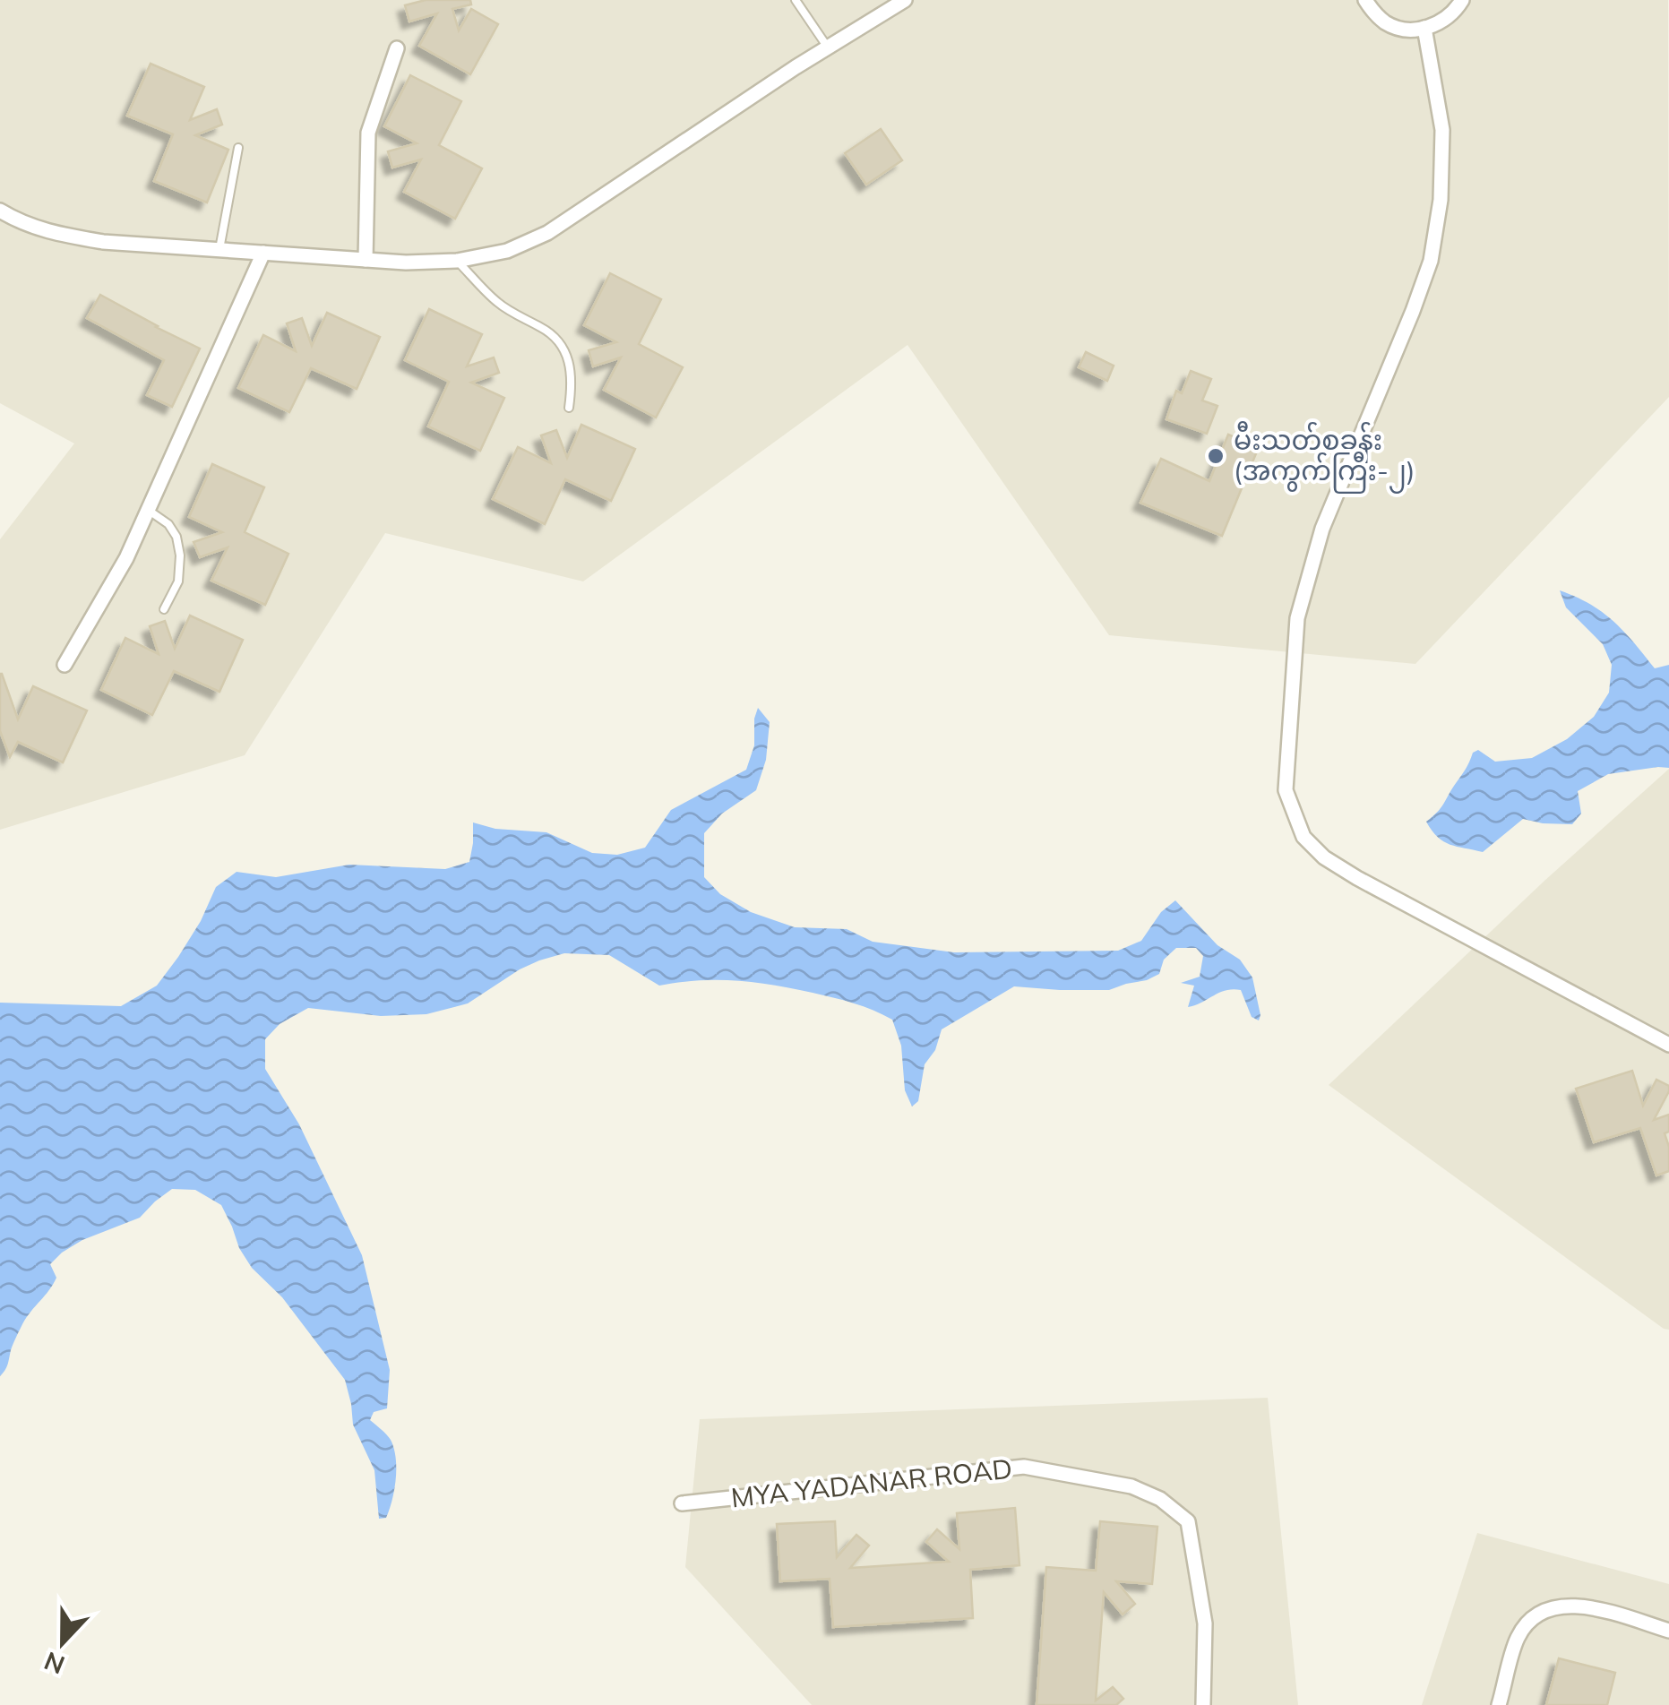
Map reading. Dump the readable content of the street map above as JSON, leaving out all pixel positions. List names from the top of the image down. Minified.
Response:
{"streets":{"street":["MYA YADANAR ROAD"]},"places":["မီးသတ်စခန်း (အကွက်ကြီး-၂)"],"north":"bottom"}
